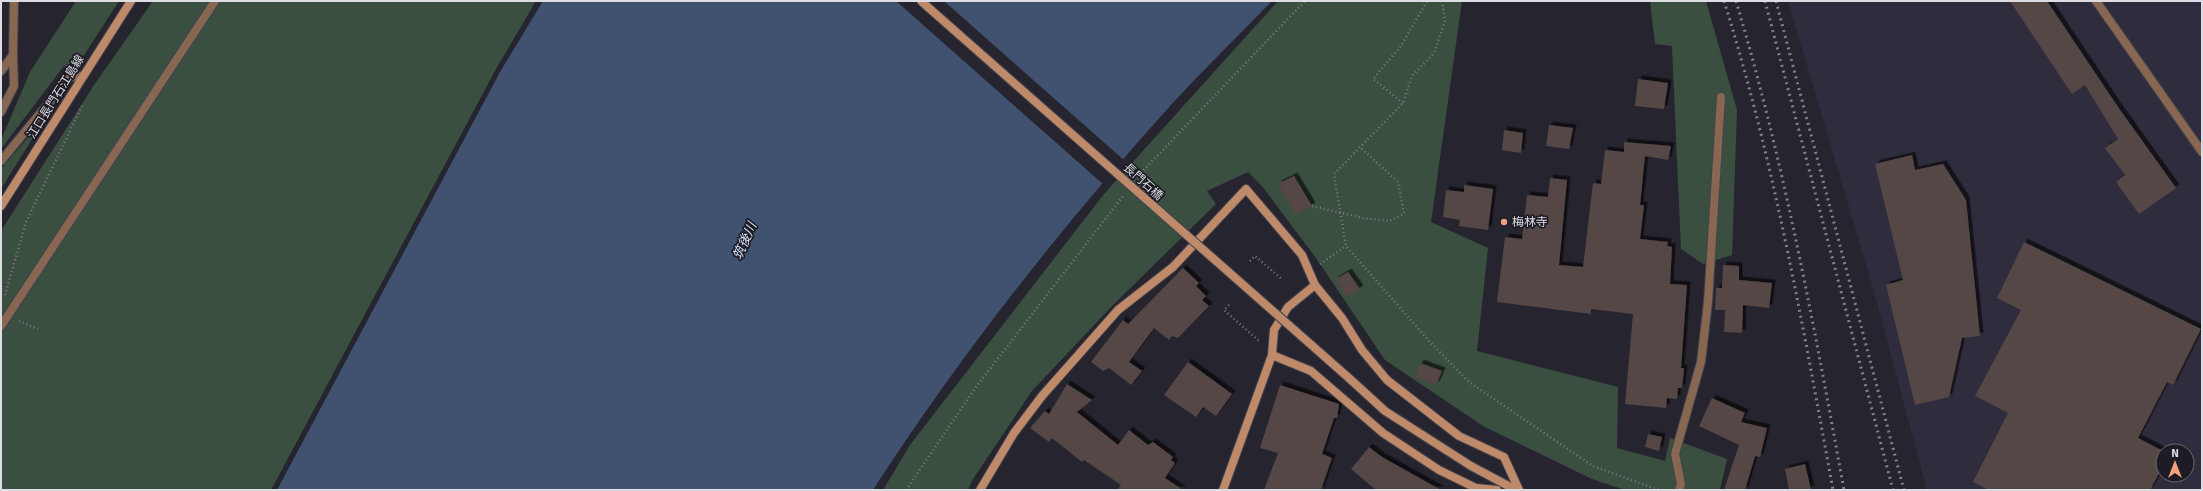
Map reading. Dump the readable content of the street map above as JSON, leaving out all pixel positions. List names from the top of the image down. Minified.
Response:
{"streets":{"street":["江口長門石江島線","長門石橋"]},"water":["筑後川"],"places":["梅林寺"],"north":"top"}
